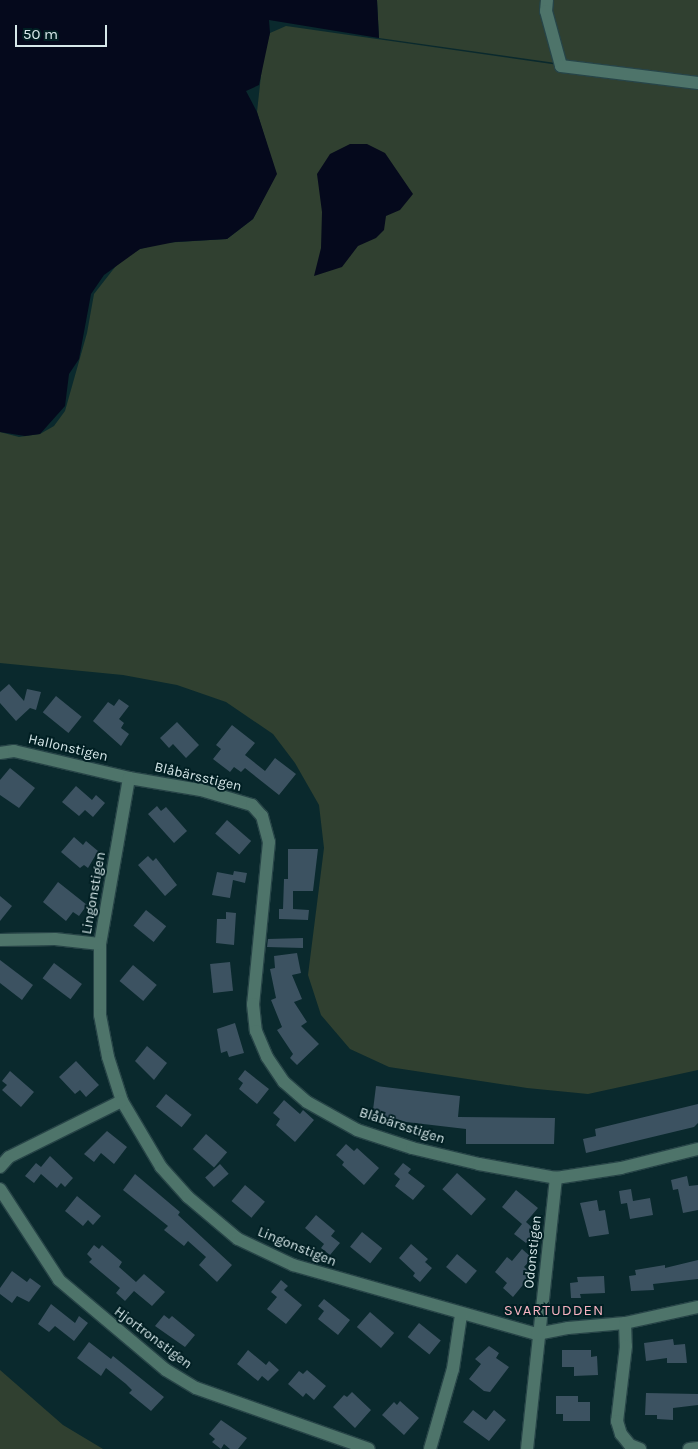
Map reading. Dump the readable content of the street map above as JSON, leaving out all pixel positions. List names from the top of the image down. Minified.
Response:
{"streets":{"street":["Hallonstigen","Blåbärsstigen","Lingonstigen","Odonstigen","Hjortronstigen"]},"crossings":[["Hallonstigen","Blåbärsstigen"],["Hallonstigen","Lingonstigen"],["Blåbärsstigen","Lingonstigen"],["Blåbärsstigen","Odonstigen"],["Lingonstigen","Odonstigen"]],"districts":["SVARTUDDEN"],"scale_bar":"50 m"}
